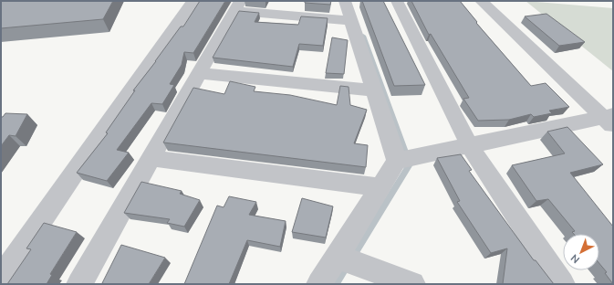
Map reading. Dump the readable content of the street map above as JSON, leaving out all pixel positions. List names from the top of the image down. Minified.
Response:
{"north":"bottom left"}
